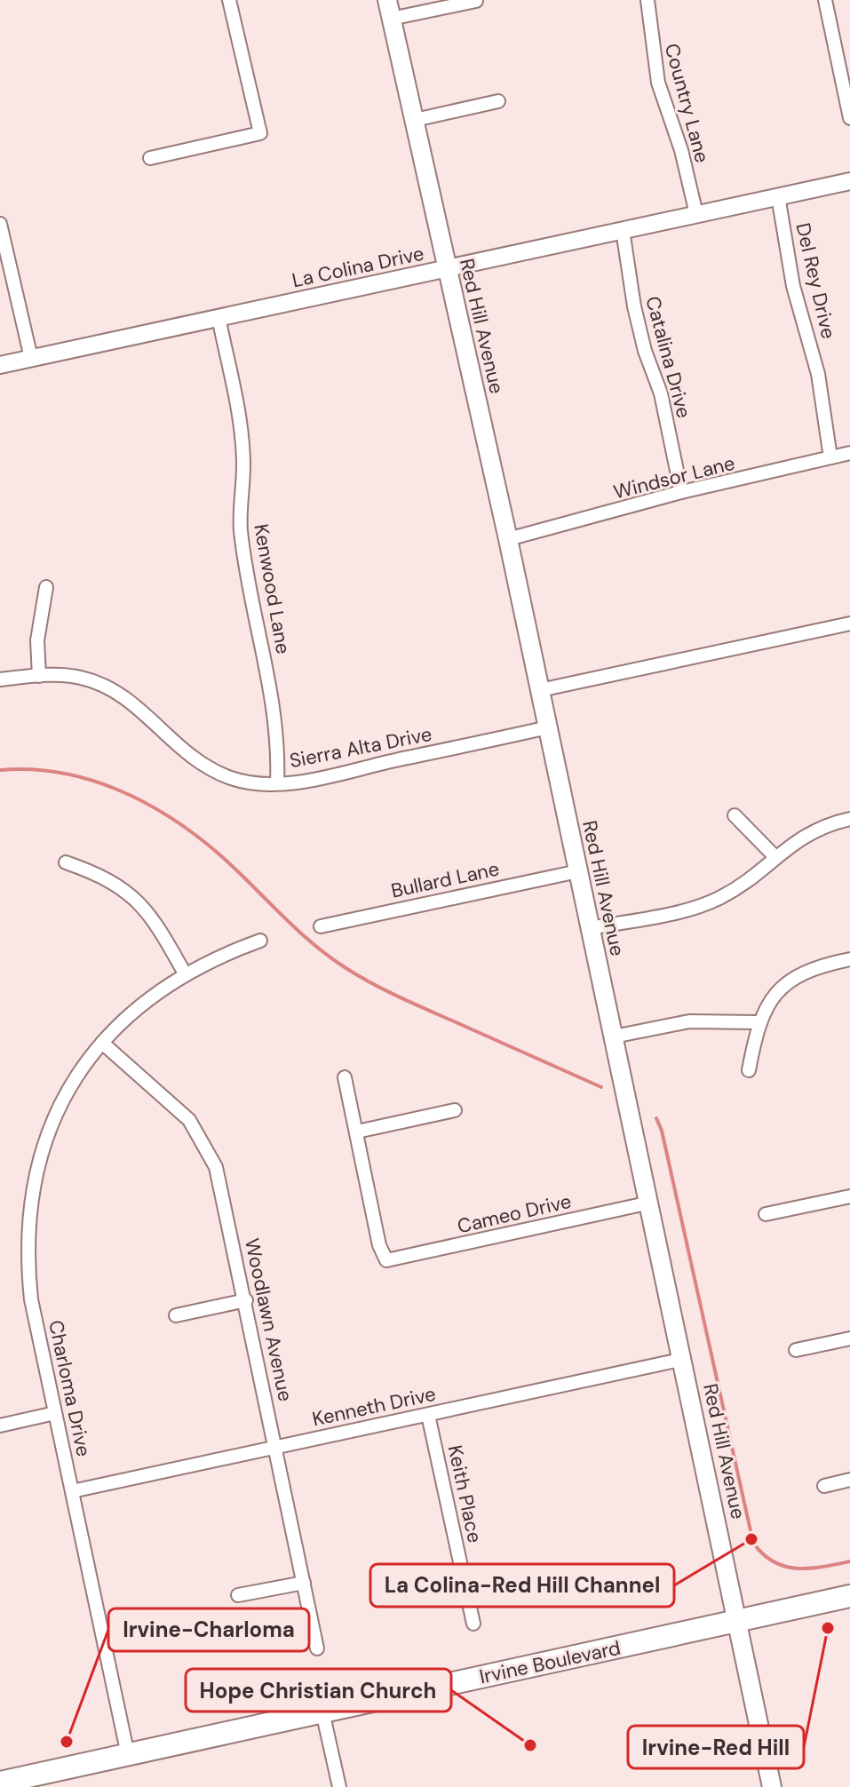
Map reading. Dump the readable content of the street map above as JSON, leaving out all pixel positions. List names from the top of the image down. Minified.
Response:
{"streets":{"main road":["Red Hill Avenue","Irvine Boulevard"],"street":["Country Lane","La Colina Drive","Del Rey Drive","Catalina Drive","Windsor Lane","Kenwood Lane","Sierra Alta Drive","Bullard Lane","Cameo Drive","Woodlawn Avenue","Charloma Drive","Kenneth Drive","Keith Place"]},"crossings":[["Country Lane","La Colina Drive"],["La Colina Drive","Del Rey Drive"],["La Colina Drive","Red Hill Avenue"],["La Colina Drive","Catalina Drive"],["La Colina Drive","Kenwood Lane"],["Del Rey Drive","Windsor Lane"],["Red Hill Avenue","Windsor Lane"],["Red Hill Avenue","Sierra Alta Drive"],["Red Hill Avenue","Bullard Lane"],["Red Hill Avenue","Cameo Drive"],["Red Hill Avenue","Kenneth Drive"],["Red Hill Avenue","Irvine Boulevard"],["Catalina Drive","Windsor Lane"],["Kenwood Lane","Sierra Alta Drive"],["Woodlawn Avenue","Charloma Drive"],["Woodlawn Avenue","Kenneth Drive"],["Charloma Drive","Kenneth Drive"],["Charloma Drive","Irvine Boulevard"],["Kenneth Drive","Keith Place"]],"places":["La Colina-Red Hill Channel","Irvine-Red Hill","Irvine-Charloma","Hope Christian Church"]}
